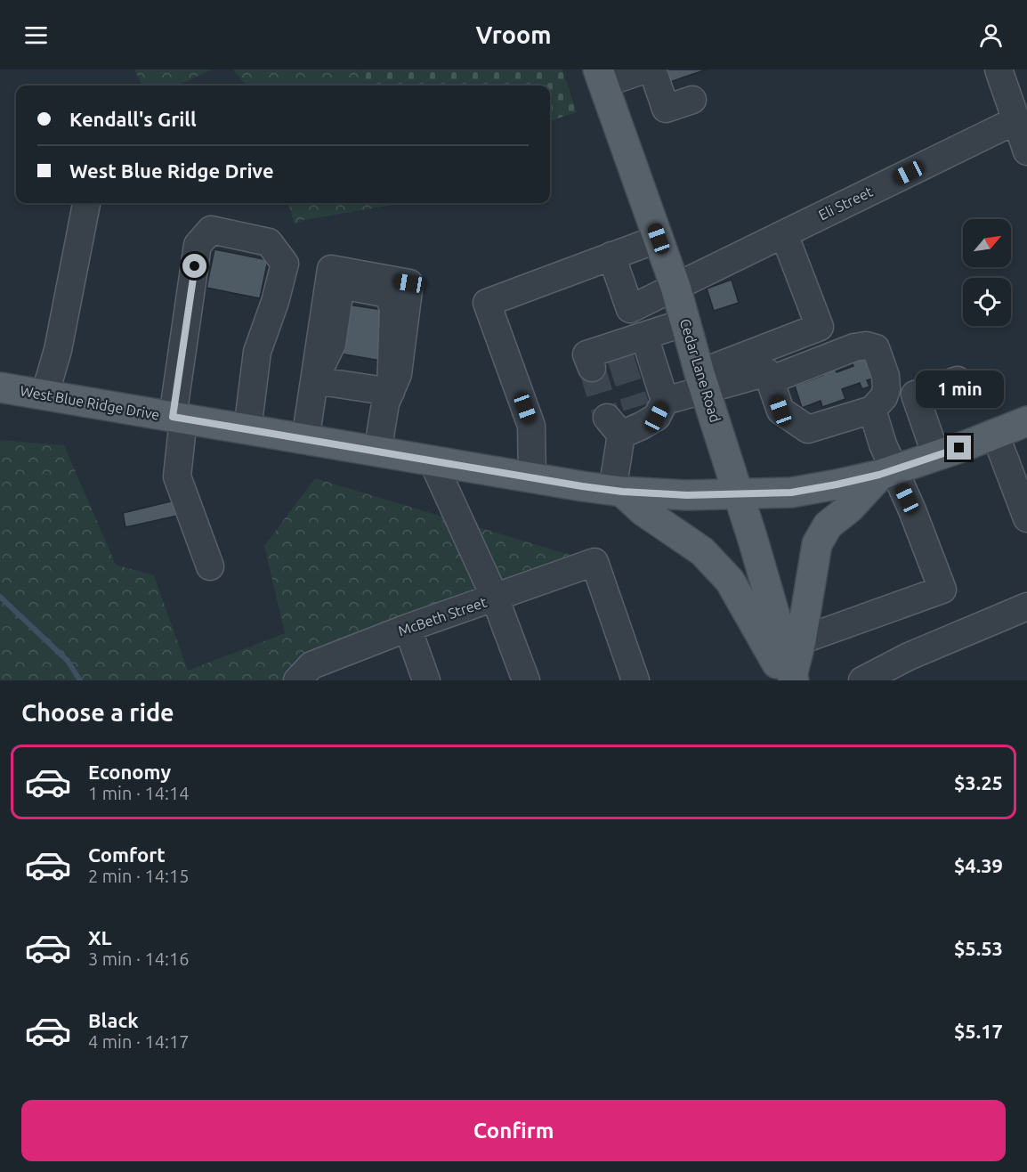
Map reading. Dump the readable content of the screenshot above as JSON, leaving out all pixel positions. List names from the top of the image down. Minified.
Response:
{"streets":{"main road":["Cedar Lane Road","West Blue Ridge Drive"],"street":["Eli Street","McBeth Street"]},"crossings":[["Eli Street","Cedar Lane Road"],["Cedar Lane Road","West Blue Ridge Drive"]],"north":"top right","page":{"header":"Vroom","banner":["Kendall's Grill","West Blue Ridge Drive"],"bubble":"1 min","heading":"Choose a ride","list":[{"name":"Economy","note":"1 min · 14:14","value":"$3.25"},{"name":"Comfort","note":"2 min · 14:15","value":"$4.39"},{"name":"XL","note":"3 min · 14:16","value":"$5.53"},{"name":"Black","note":"4 min · 14:17","value":"$5.17"}],"buttons":"Confirm"}}
